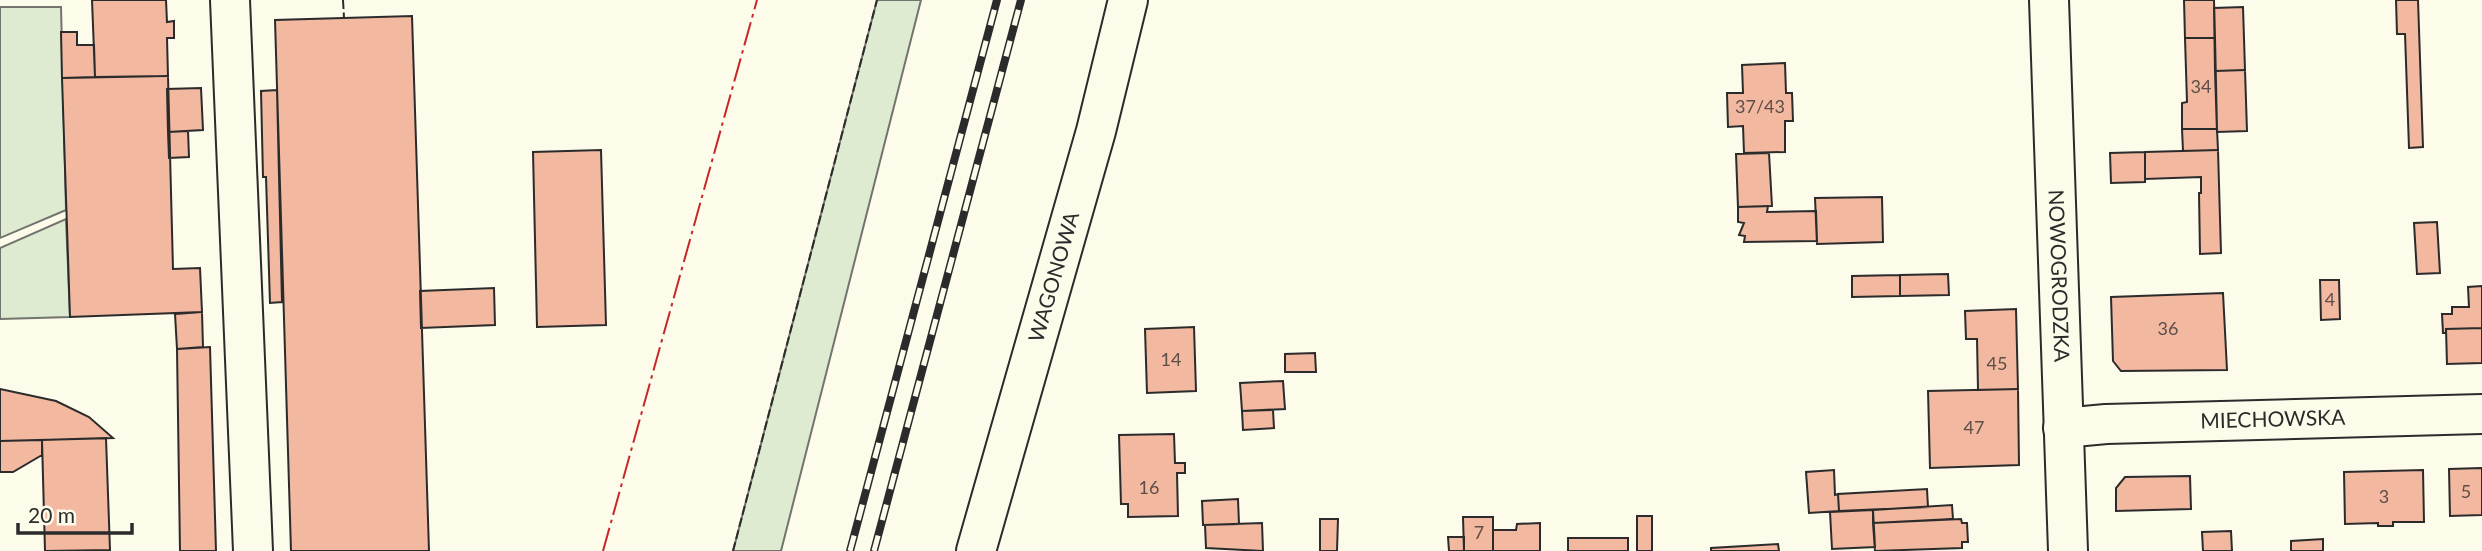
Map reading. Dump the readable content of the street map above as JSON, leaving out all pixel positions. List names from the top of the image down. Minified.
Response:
{"streets":{"street":["WAGONOWA","NOWOGRODZKA","MIECHOWSKA"]},"crossings":[["NOWOGRODZKA","MIECHOWSKA"]],"house_numbers":["34","37/43","4","36","14","45","47","16","5","3","7"],"scale_bar":"20 m"}
